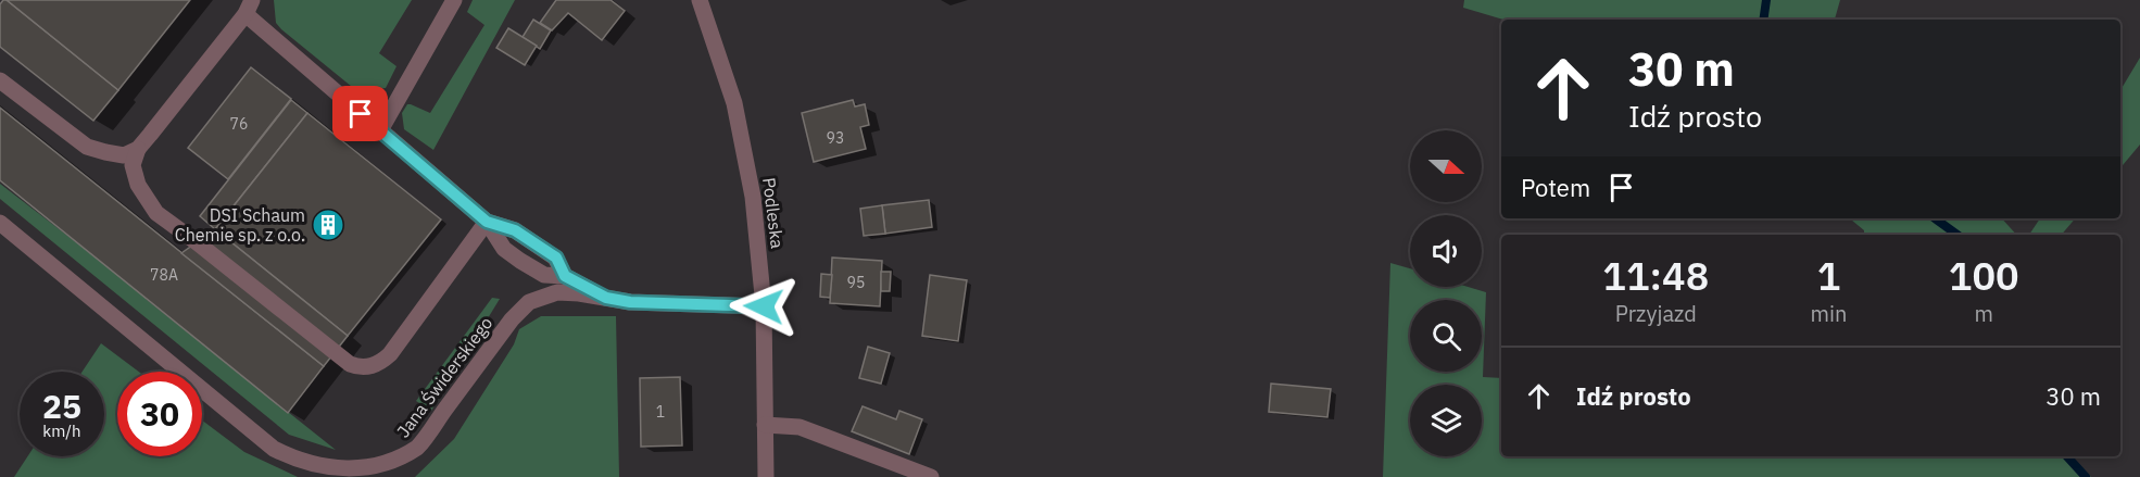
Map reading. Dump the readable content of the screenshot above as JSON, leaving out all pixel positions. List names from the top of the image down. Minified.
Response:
{"streets":{"street":["Podleska","Jana Świderskiego"]},"crossings":[["Podleska","Jana Świderskiego"]],"places":{"building":["DSI Schaum Chemie sp. z o.o."]},"house_numbers":["76","93","78A","95","1"],"north":"right","page":{"turn":["30 m","Idź prosto"],"then":"Potem","eta":["11:48","Przyjazd","1","min","100","m"],"list":[{"name":"Idź prosto","value":"30 m"}],"speed":"25 km/h","limit":"30"}}
